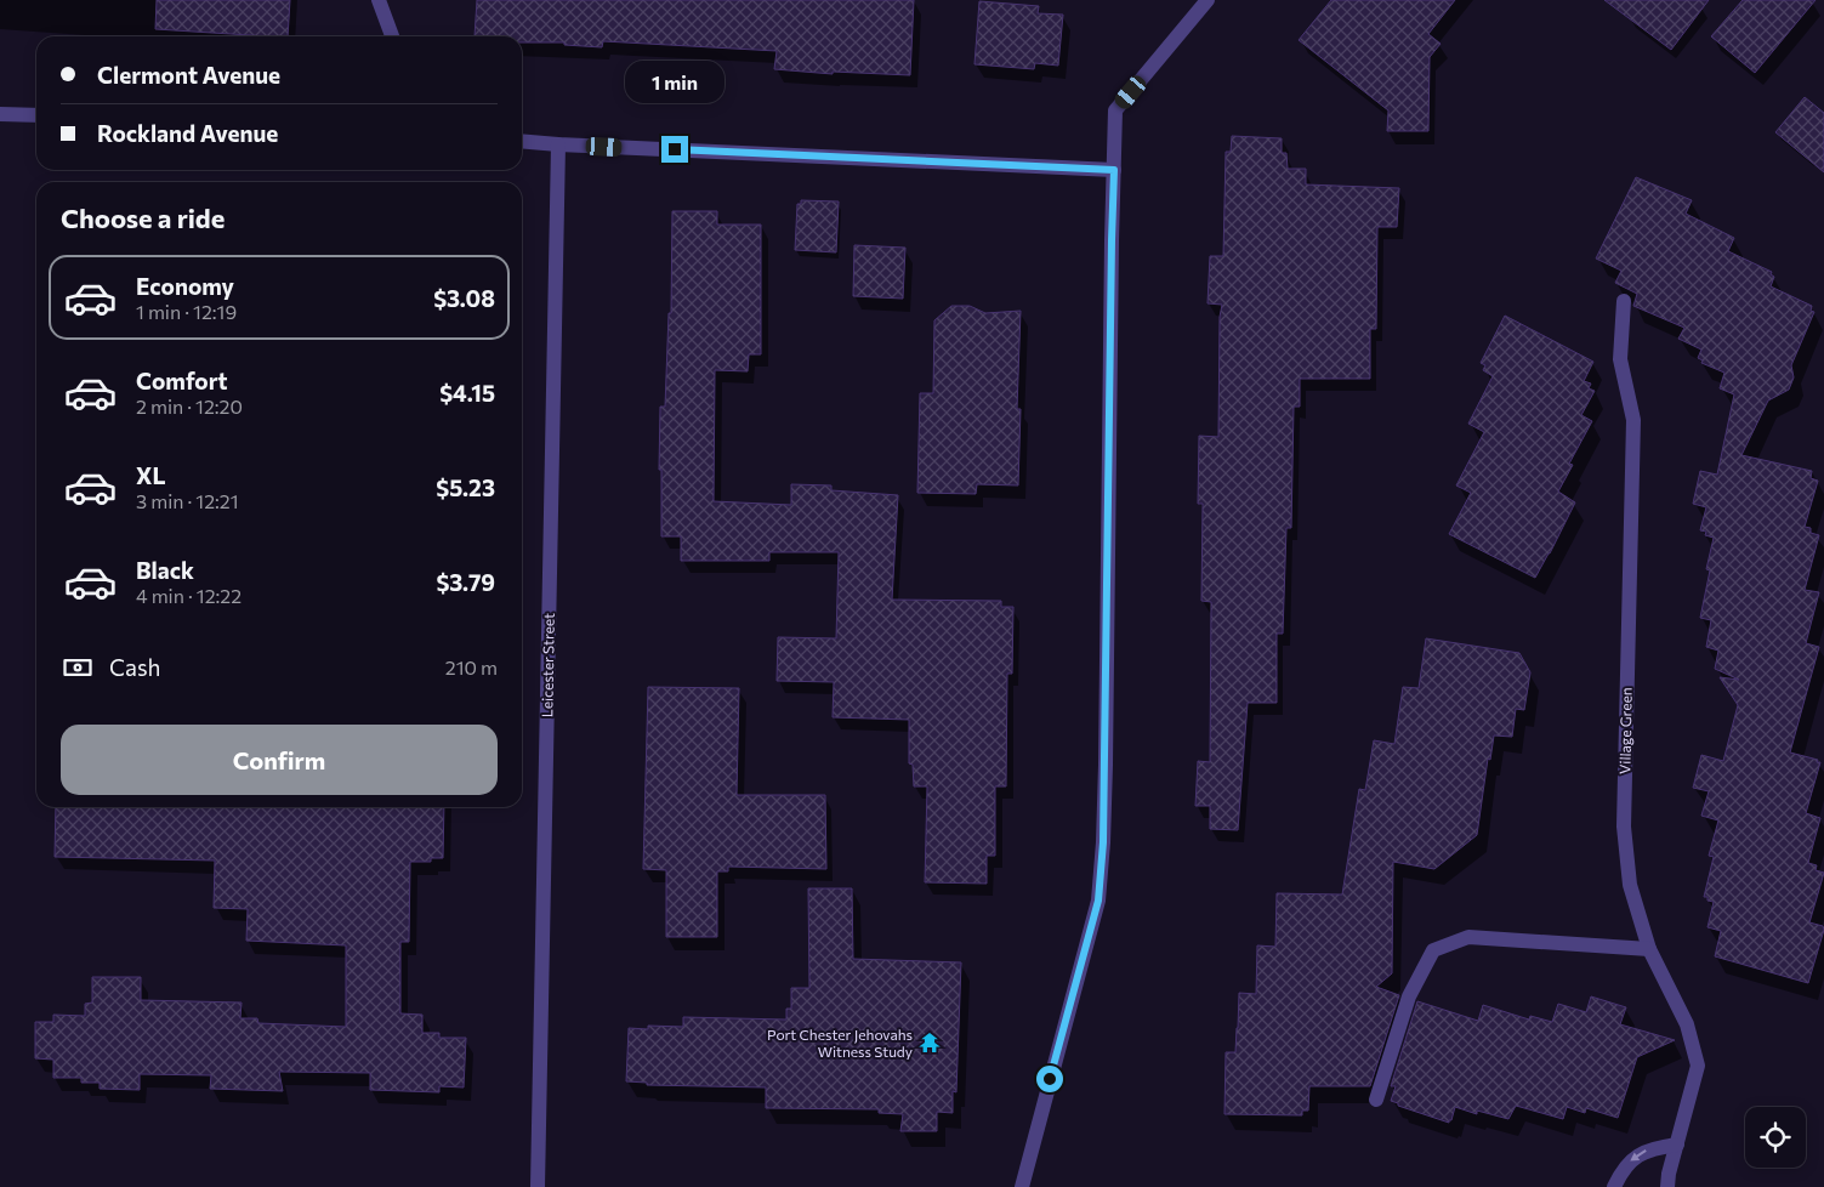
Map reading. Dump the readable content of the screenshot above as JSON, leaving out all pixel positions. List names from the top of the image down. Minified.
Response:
{"streets":{"street":["Leicester Street","Village Green"]},"places":{"temple":["Port Chester Jehovahs Witness Study"]},"page":{"banner":["Clermont Avenue","Rockland Avenue"],"bubble":"1 min","heading":"Choose a ride","list":[{"name":"Economy","note":"1 min · 12:19","value":"$3.08"},{"name":"Comfort","note":"2 min · 12:20","value":"$4.15"},{"name":"XL","note":"3 min · 12:21","value":"$5.23"},{"name":"Black","note":"4 min · 12:22","value":"$3.79"}],"pay":["Cash","210 m"],"buttons":"Confirm"}}
